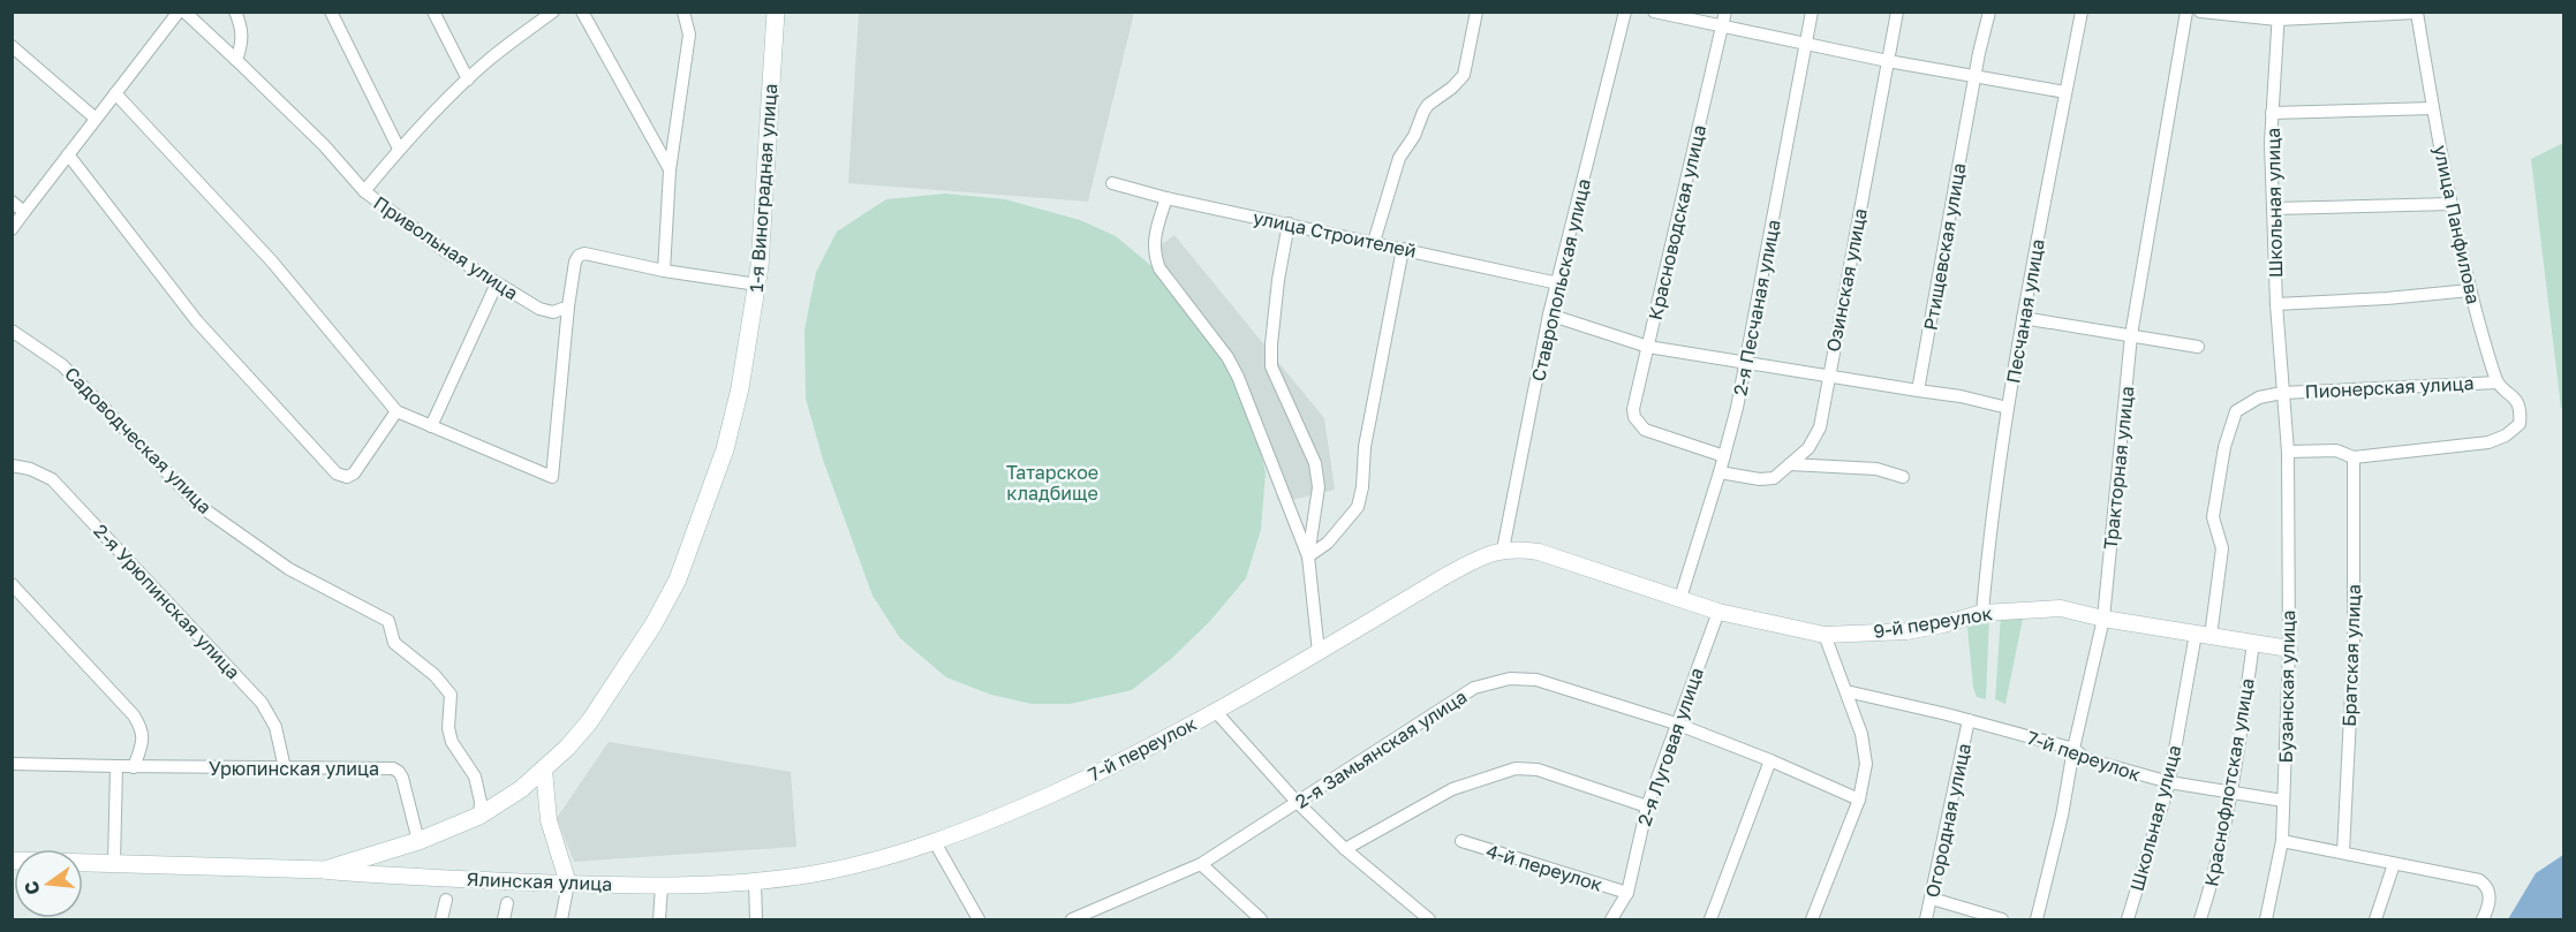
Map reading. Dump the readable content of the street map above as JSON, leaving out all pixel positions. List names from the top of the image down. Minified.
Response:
{"streets":{"main road":["1-я Виноградная улица"],"street":["Школьная улица","Красноводская улица","улица Панфилова","улица Строителей","Ртищевская улица","Привольная улица","Ставропольская улица","Озинская улица","2-я Песчаная улица","Песчаная улица","Пионерская улица","Садоводческая улица","Тракторная улица","2-я Урюпинская улица","9-й переулок","Братская улица","Бузанская улица","2-я Луговая улица","7-й переулок","2-я Замьянская улица","Урюпинская улица","Краснофлотская улица","Огородная улица","4-й переулок","Ялинская улица"]},"crossings":[["1-я Виноградная улица","Садоводческая улица"],["1-я Виноградная улица","Урюпинская улица"],["1-я Виноградная улица","Ялинская улица"],["Школьная улица","Пионерская улица"],["Школьная улица","9-й переулок"],["Школьная улица","Бузанская улица"],["Школьная улица","7-й переулок"],["Красноводская улица","2-я Песчаная улица"],["улица Панфилова","Пионерская улица"],["улица Панфилова","Братская улица"],["улица Строителей","Ставропольская улица"],["Ставропольская улица","9-й переулок"],["Ставропольская улица","7-й переулок"],["Озинская улица","2-я Песчаная улица"],["2-я Песчаная улица","9-й переулок"],["Песчаная улица","9-й переулок"],["Тракторная улица","9-й переулок"],["Тракторная улица","7-й переулок"],["2-я Урюпинская улица","Урюпинская улица"],["9-й переулок","Бузанская улица"],["9-й переулок","2-я Луговая улица"],["9-й переулок","7-й переулок"],["9-й переулок","Краснофлотская улица"],["Бузанская улица","7-й переулок"],["2-я Луговая улица","2-я Замьянская улица"],["2-я Луговая улица","4-й переулок"],["7-й переулок","Краснофлотская улица"],["7-й переулок","Огородная улица"],["7-й переулок","Ялинская улица"]],"parks":["Татарское кладбище"],"north":"left"}
